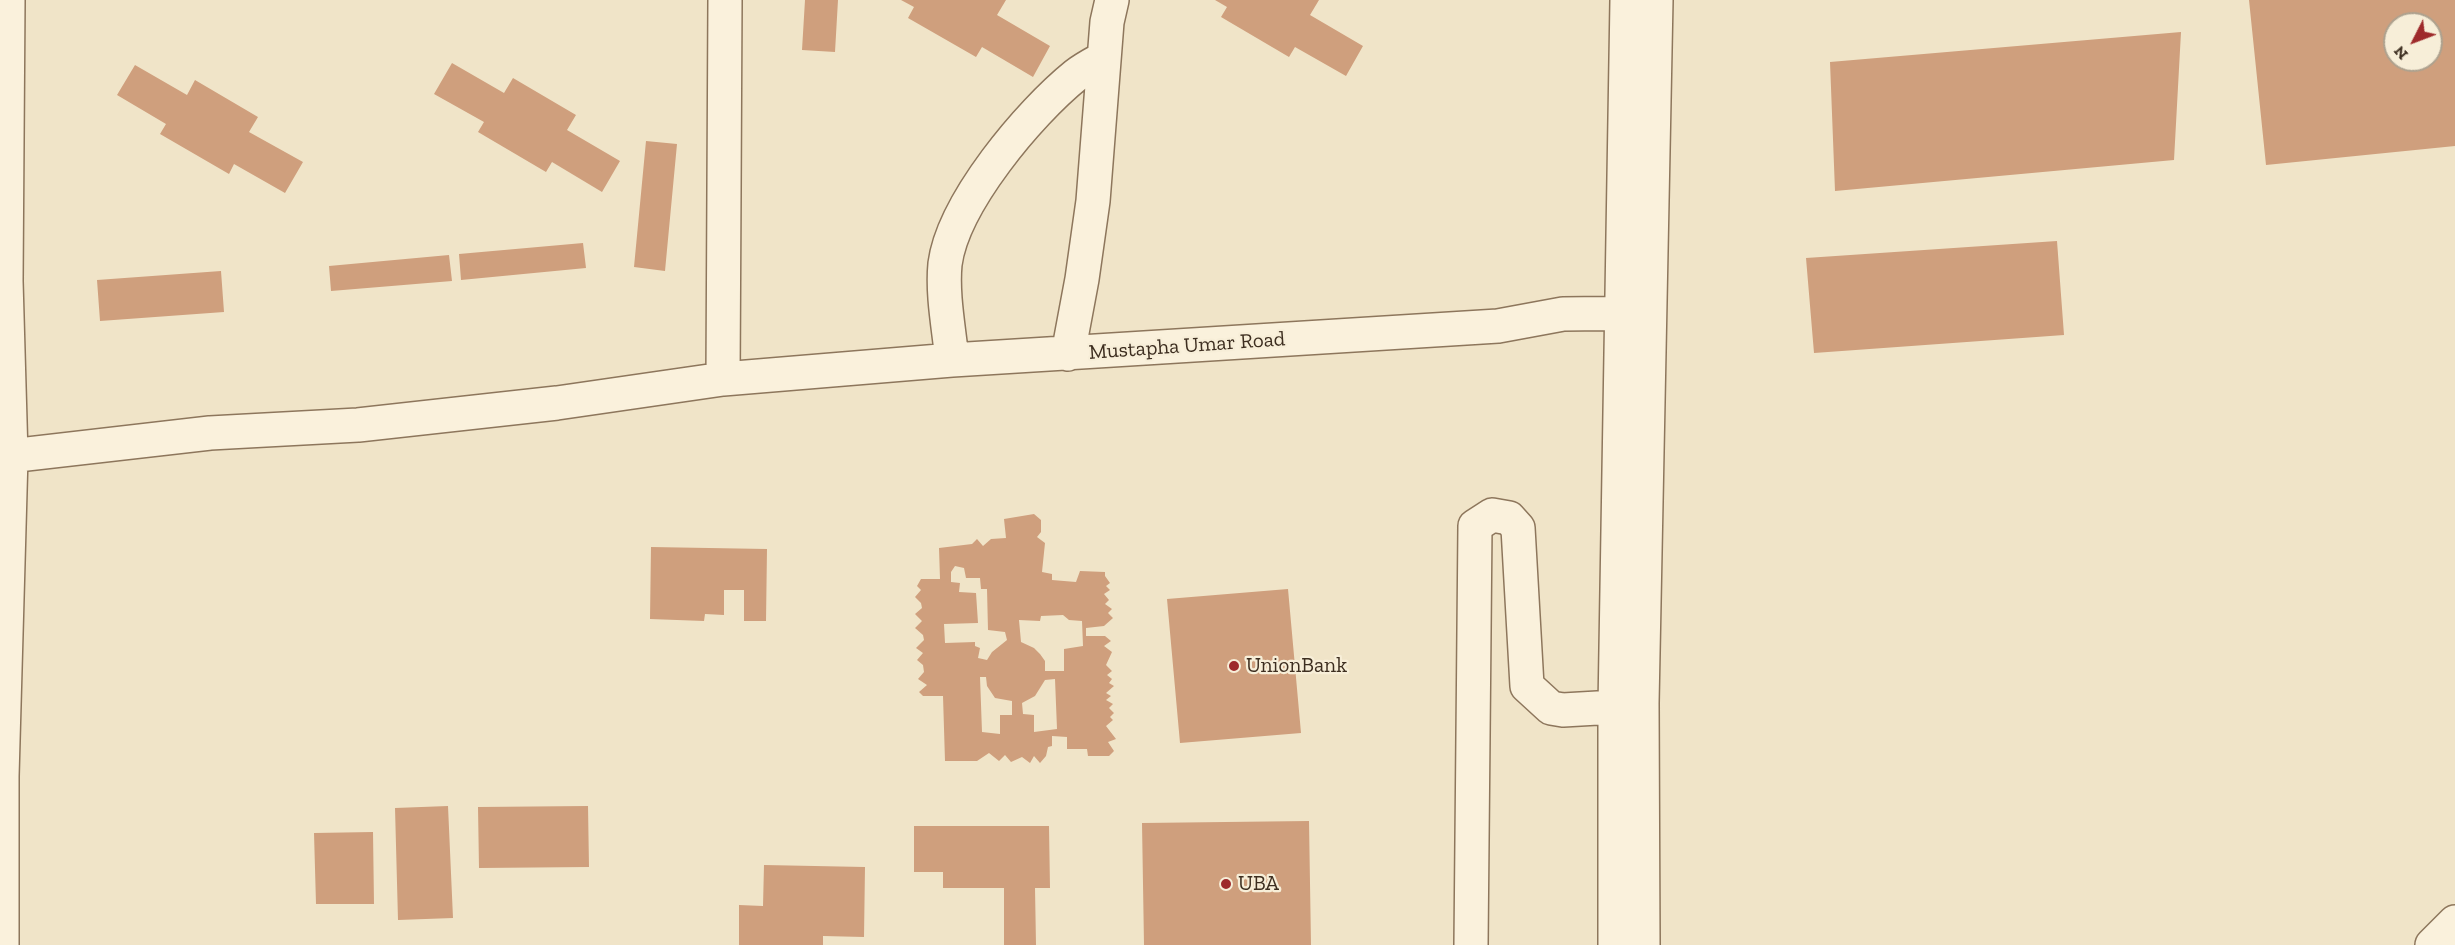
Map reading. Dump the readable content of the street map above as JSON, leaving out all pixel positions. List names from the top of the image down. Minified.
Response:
{"streets":{"street":["Mustapha Umar Road"]},"places":["UnionBank","UBA"],"north":"bottom left"}
